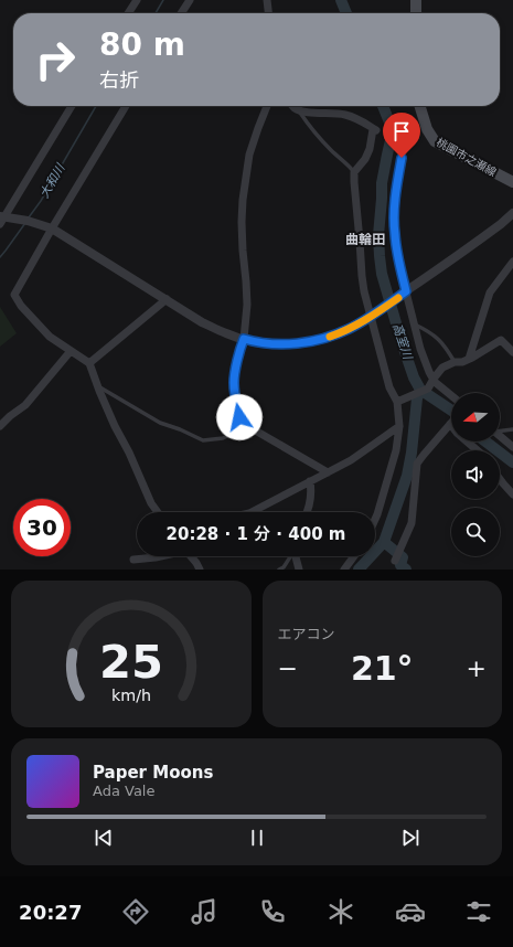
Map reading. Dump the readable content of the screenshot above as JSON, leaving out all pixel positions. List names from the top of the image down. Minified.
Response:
{"streets":{"main road":["桃園市之瀬線"]},"districts":["曲輪田"],"water":["大和川","高室川"],"north":"left","page":{"turn":["80 m","右折"],"limit":"30","trip":"20:28 · 1 分 · 400 m","tile":"エアコン","heat":["−","21°","+"],"song":["Paper Moons","Ada Vale"],"tabs":"20:27","gauge":["25","km/h"]}}
